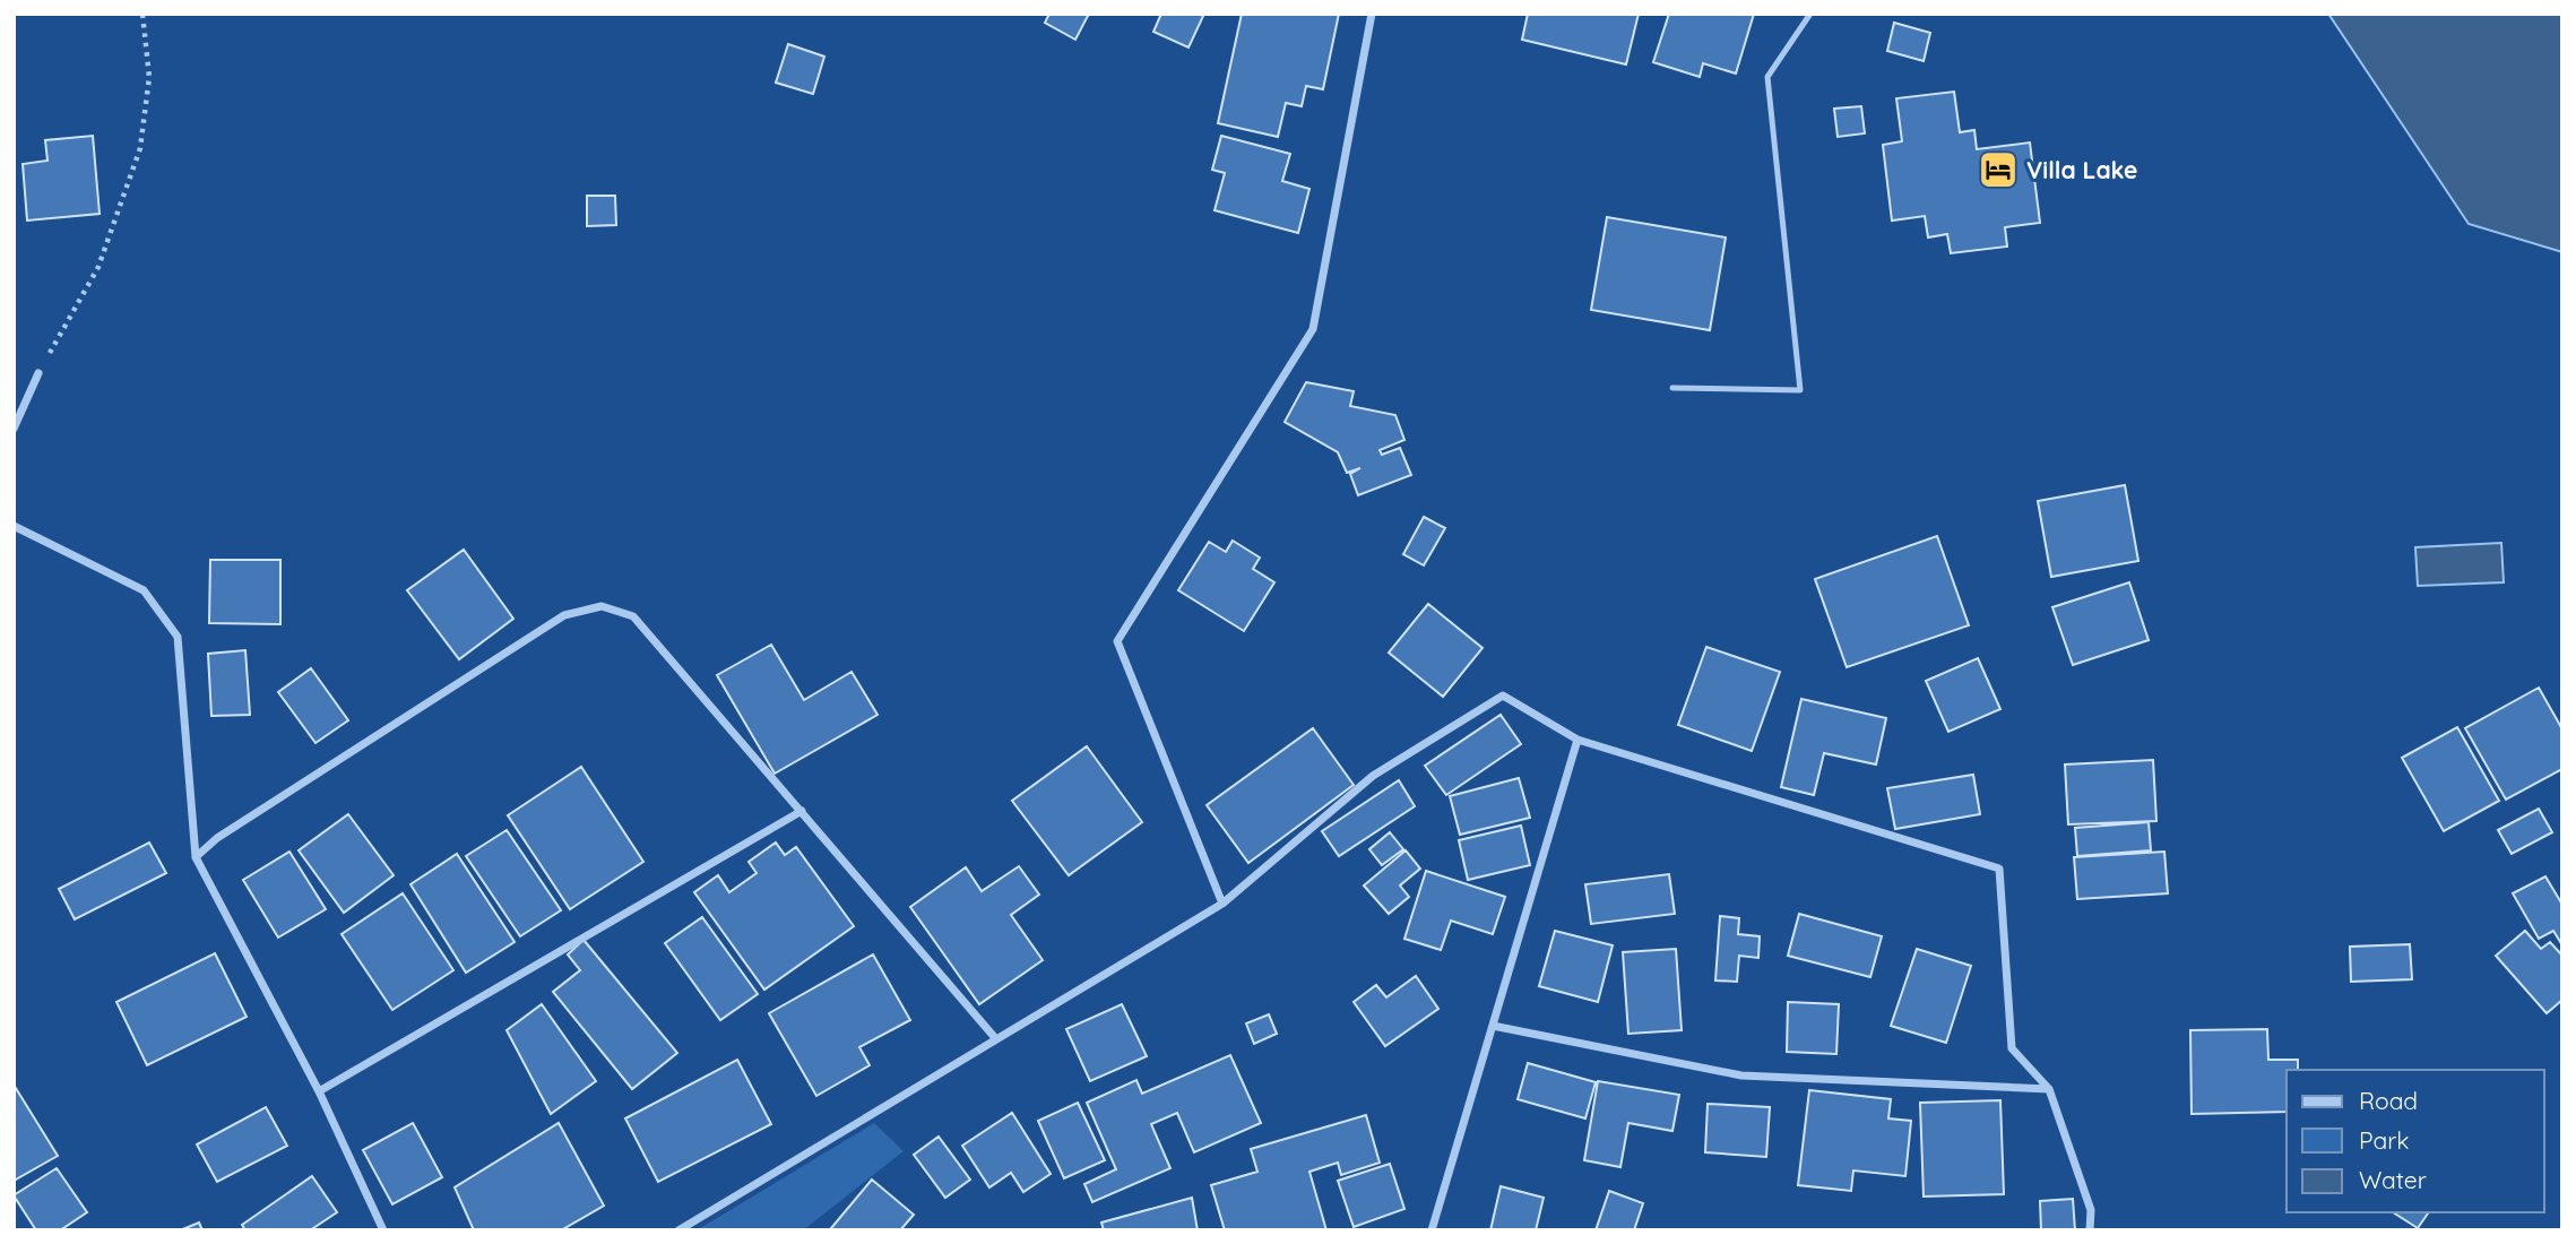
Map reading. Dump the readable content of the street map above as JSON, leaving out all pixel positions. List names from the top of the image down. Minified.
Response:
{"places":{"hotel":["Villa Lake"]},"legend":["Road","Park","Water"]}
